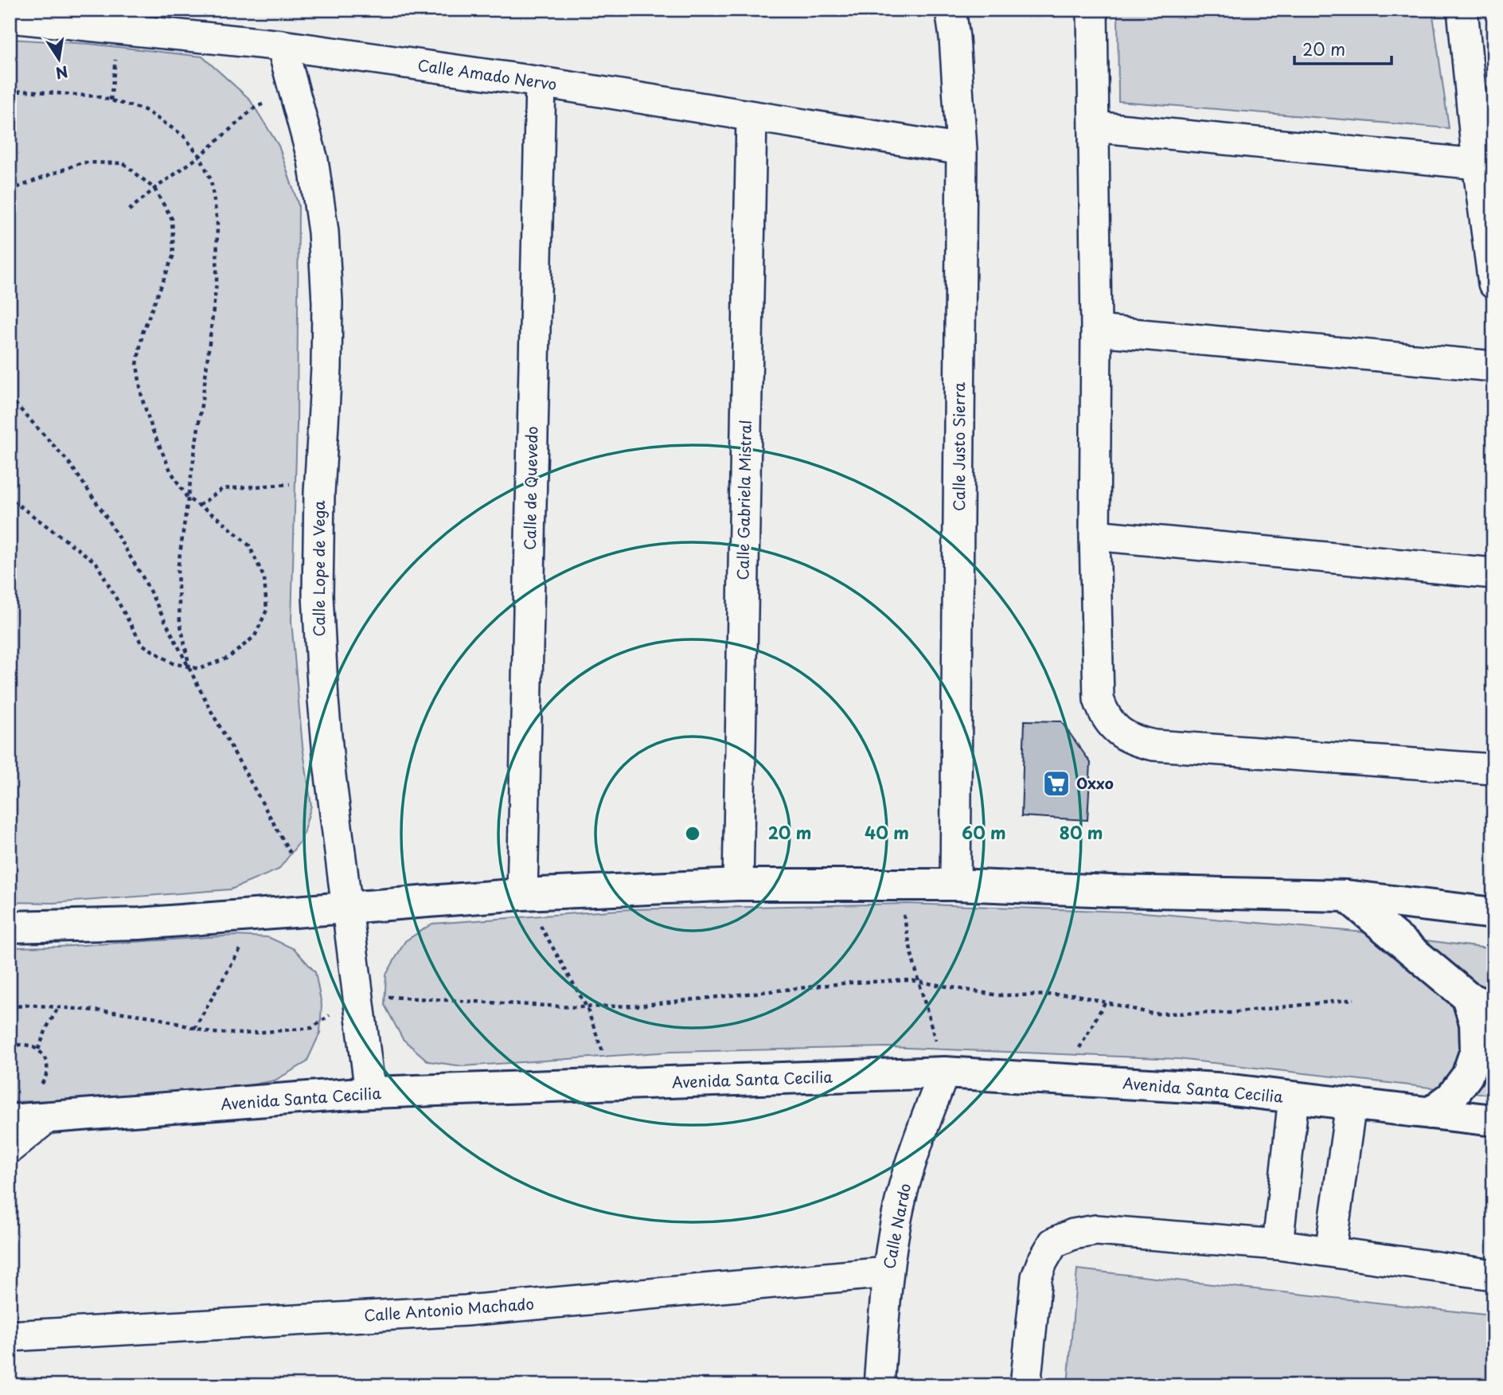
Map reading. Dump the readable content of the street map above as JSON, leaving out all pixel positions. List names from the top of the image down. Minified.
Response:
{"streets":{"street":["Calle Amado Nervo","Calle Justo Sierra","Calle de Quevedo","Calle Gabriela Mistral","Calle Lope de Vega","Avenida Santa Cecilia","Calle Nardo","Calle Antonio Machado"]},"crossings":[["Calle Amado Nervo","Calle Justo Sierra"],["Calle Amado Nervo","Calle de Quevedo"],["Calle Amado Nervo","Calle Gabriela Mistral"],["Calle Amado Nervo","Calle Lope de Vega"],["Calle Lope de Vega","Avenida Santa Cecilia"],["Avenida Santa Cecilia","Calle Nardo"],["Calle Nardo","Calle Antonio Machado"]],"places":{"supermarket":["Oxxo"]},"scale_bar":"20 m","north":"bottom","rings":["20 m","40 m","60 m","80 m"]}
